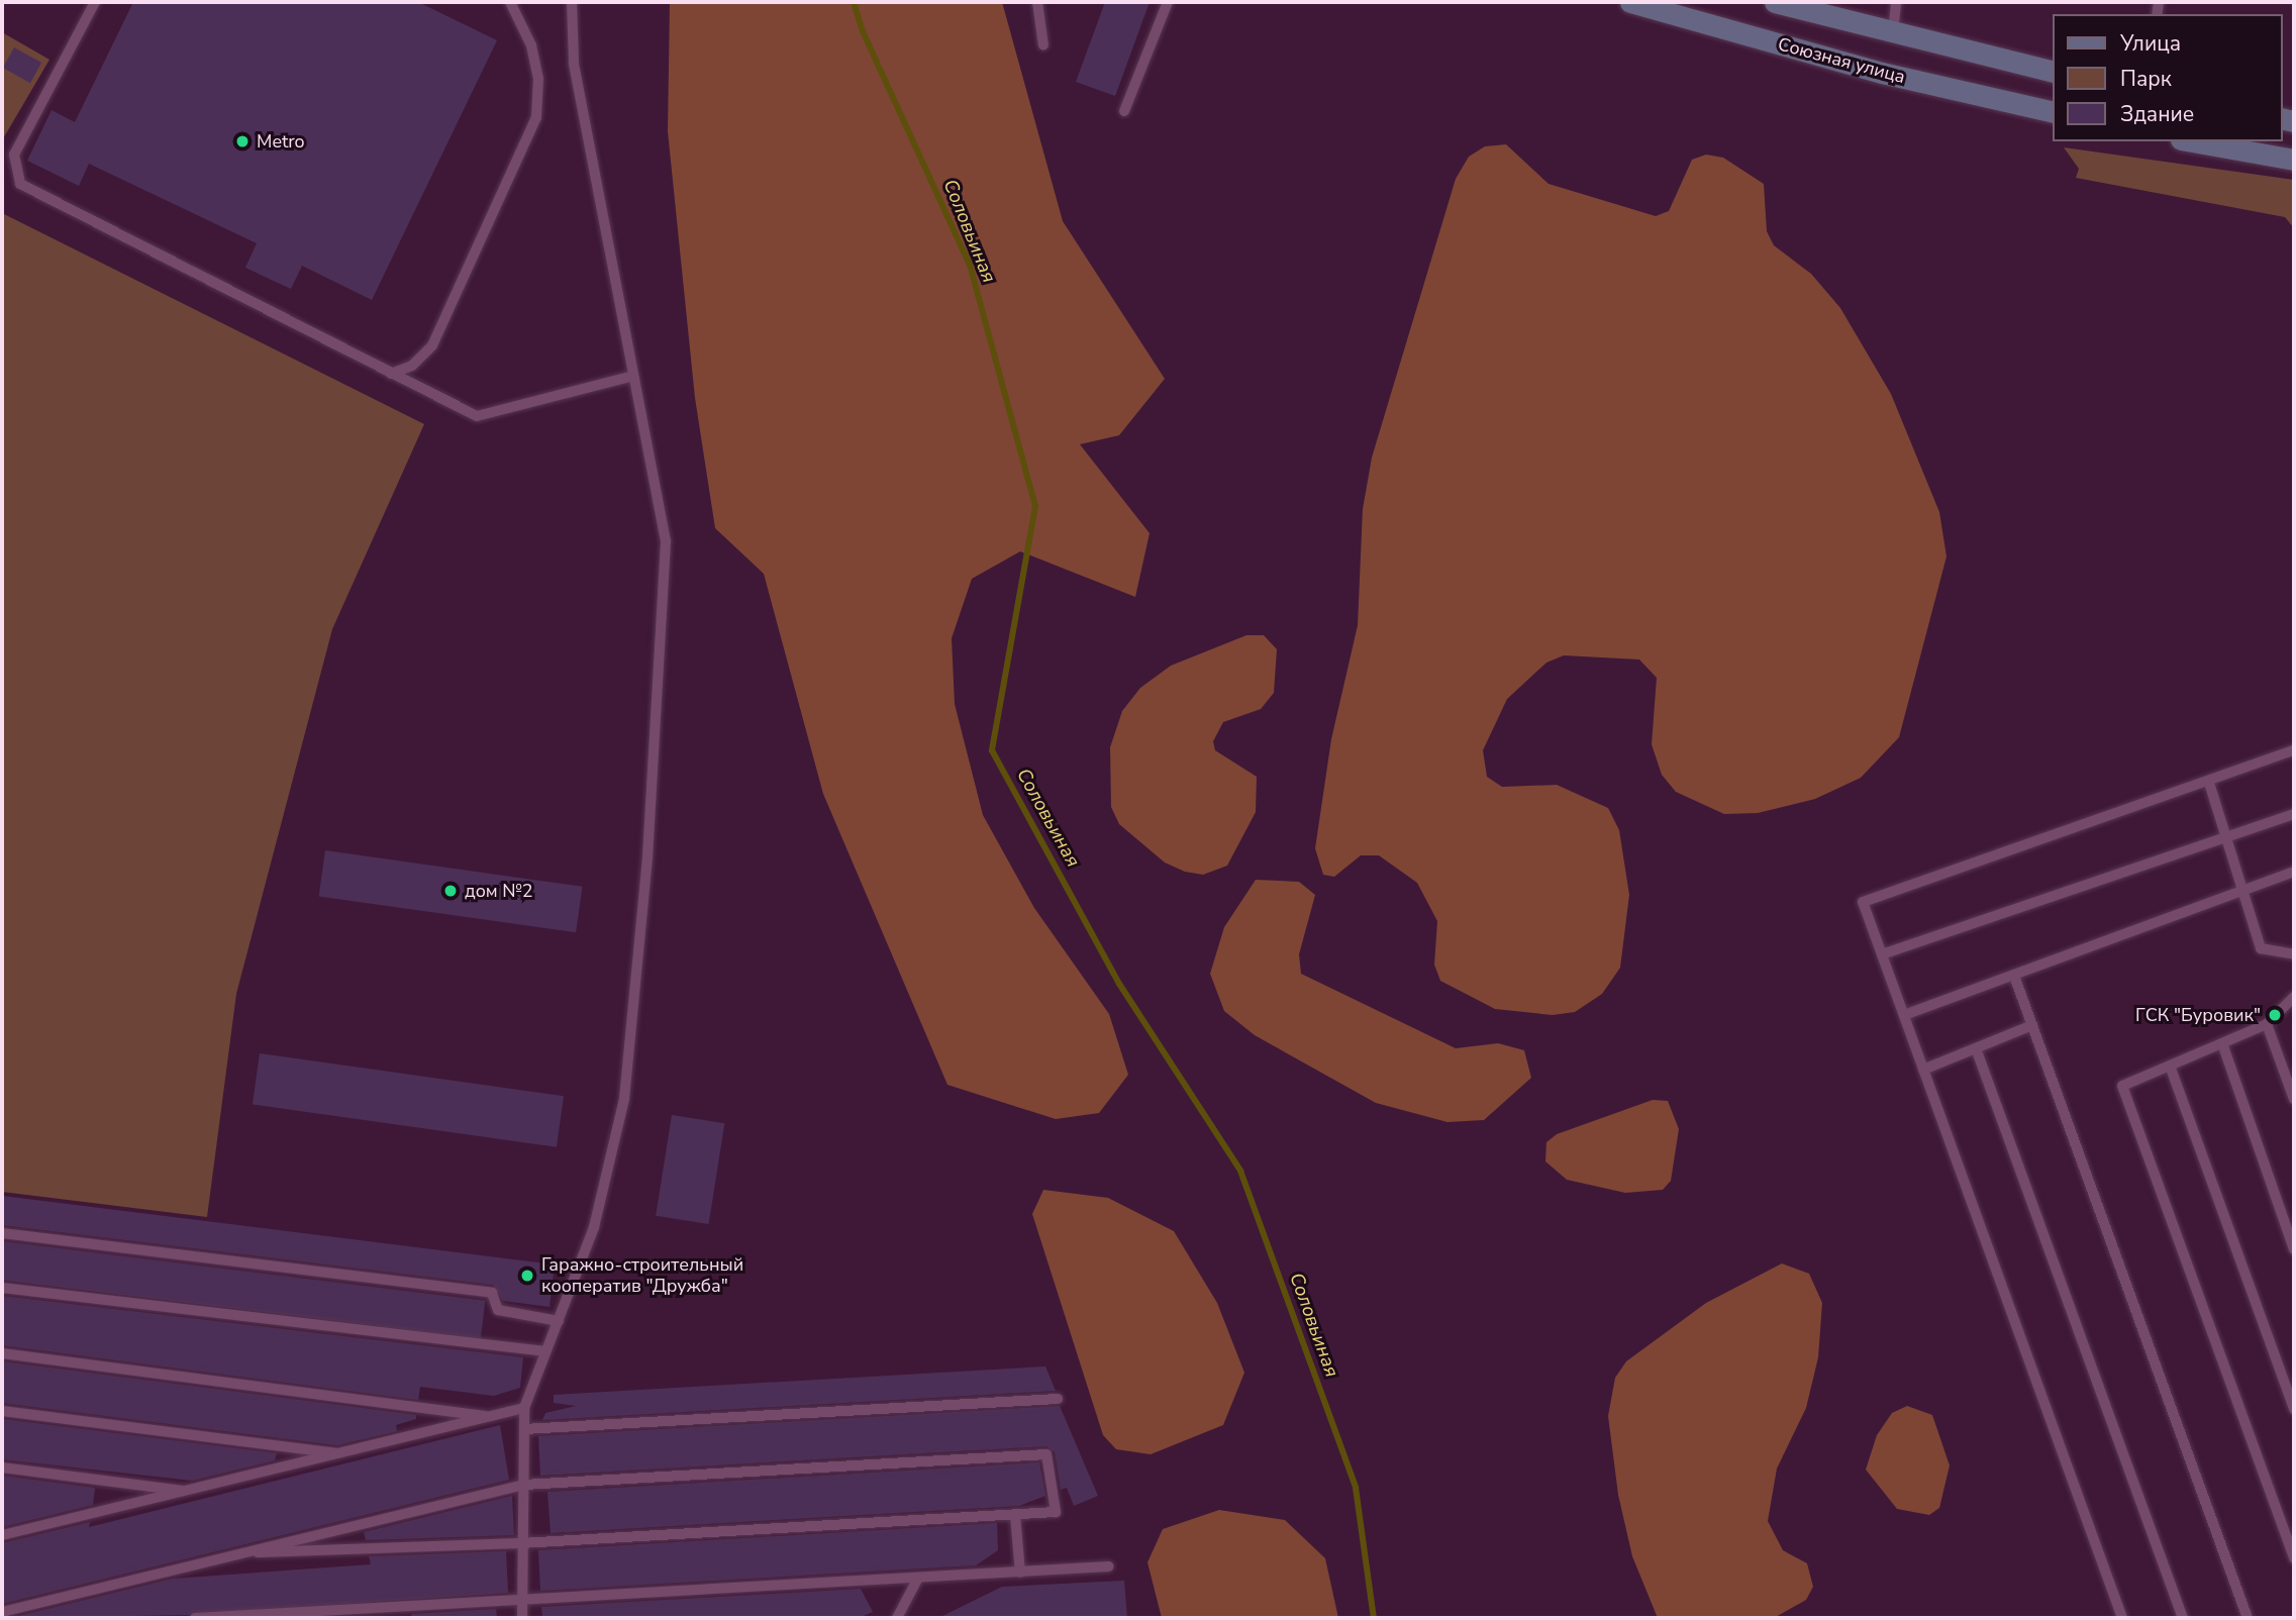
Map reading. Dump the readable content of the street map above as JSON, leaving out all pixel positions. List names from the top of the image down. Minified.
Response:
{"streets":{"main road":["Союзная улица"]},"water":["Соловьиная"],"places":["Metro","дом №2","ГСК \"Буровик\"","Гаражно-строительный кооператив \"Дружба\""],"legend":["Улица","Парк","Здание"]}
